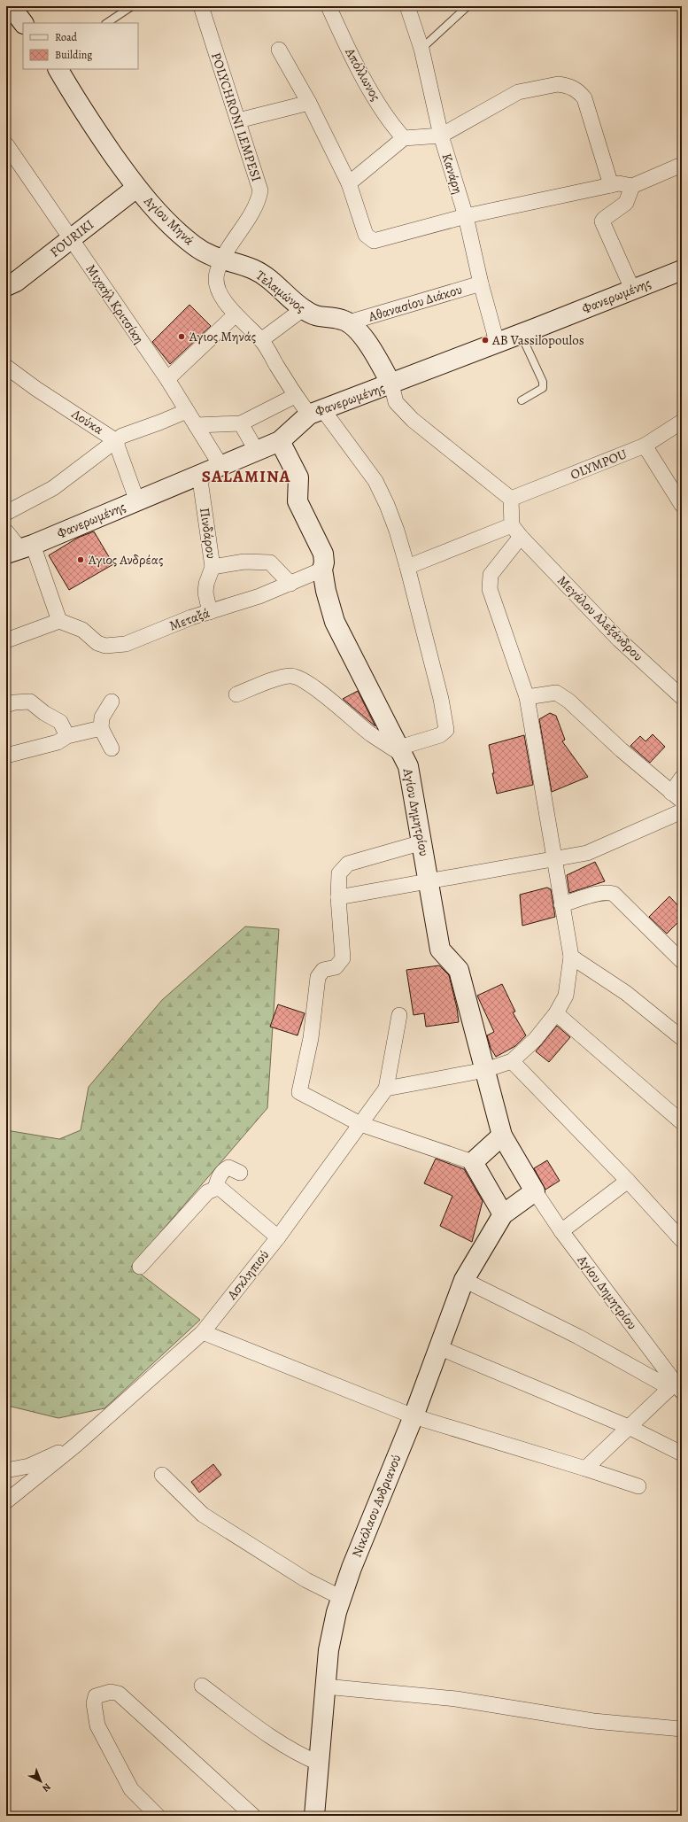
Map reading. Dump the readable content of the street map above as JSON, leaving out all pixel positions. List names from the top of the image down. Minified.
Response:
{"streets":{"street":["Απόλλωνος","POLYCHRONI LEMPESI","Κανάρη","Αγίου Μηνά","FOURIKI","Τελαμώνος","Φανερωμένης","Αθανασίου Διάκου","Μιχαήλ Κριτσίκη","Λούκα","OLYMPOU","Πινδάρου","Μεγάλου Αλεξάνδρου","Μεταξά","Αγίου Δημητρίου","Ασκληπιού","Νικόλαου Ανδριανού"]},"crossings":[["POLYCHRONI LEMPESI","Αγίου Μηνά"],["POLYCHRONI LEMPESI","Τελαμώνος"],["Κανάρη","Φανερωμένης"],["Κανάρη","Αθανασίου Διάκου"],["Αγίου Μηνά","FOURIKI"],["Αγίου Μηνά","Τελαμώνος"],["FOURIKI","Μιχαήλ Κριτσίκη"],["Τελαμώνος","Αθανασίου Διάκου"],["Φανερωμένης","Μιχαήλ Κριτσίκη"],["Φανερωμένης","Λούκα"],["Φανερωμένης","Πινδάρου"],["Φανερωμένης","Αγίου Δημητρίου"],["Πινδάρου","Μεταξά"],["Μεταξά","Αγίου Δημητρίου"]],"districts":["SALAMINA"],"places":["Άγιος Μηνάς","AB Vassilopoulos","Άγιος Ανδρέας"],"legend":["Road","Building"],"north":"bottom right"}
